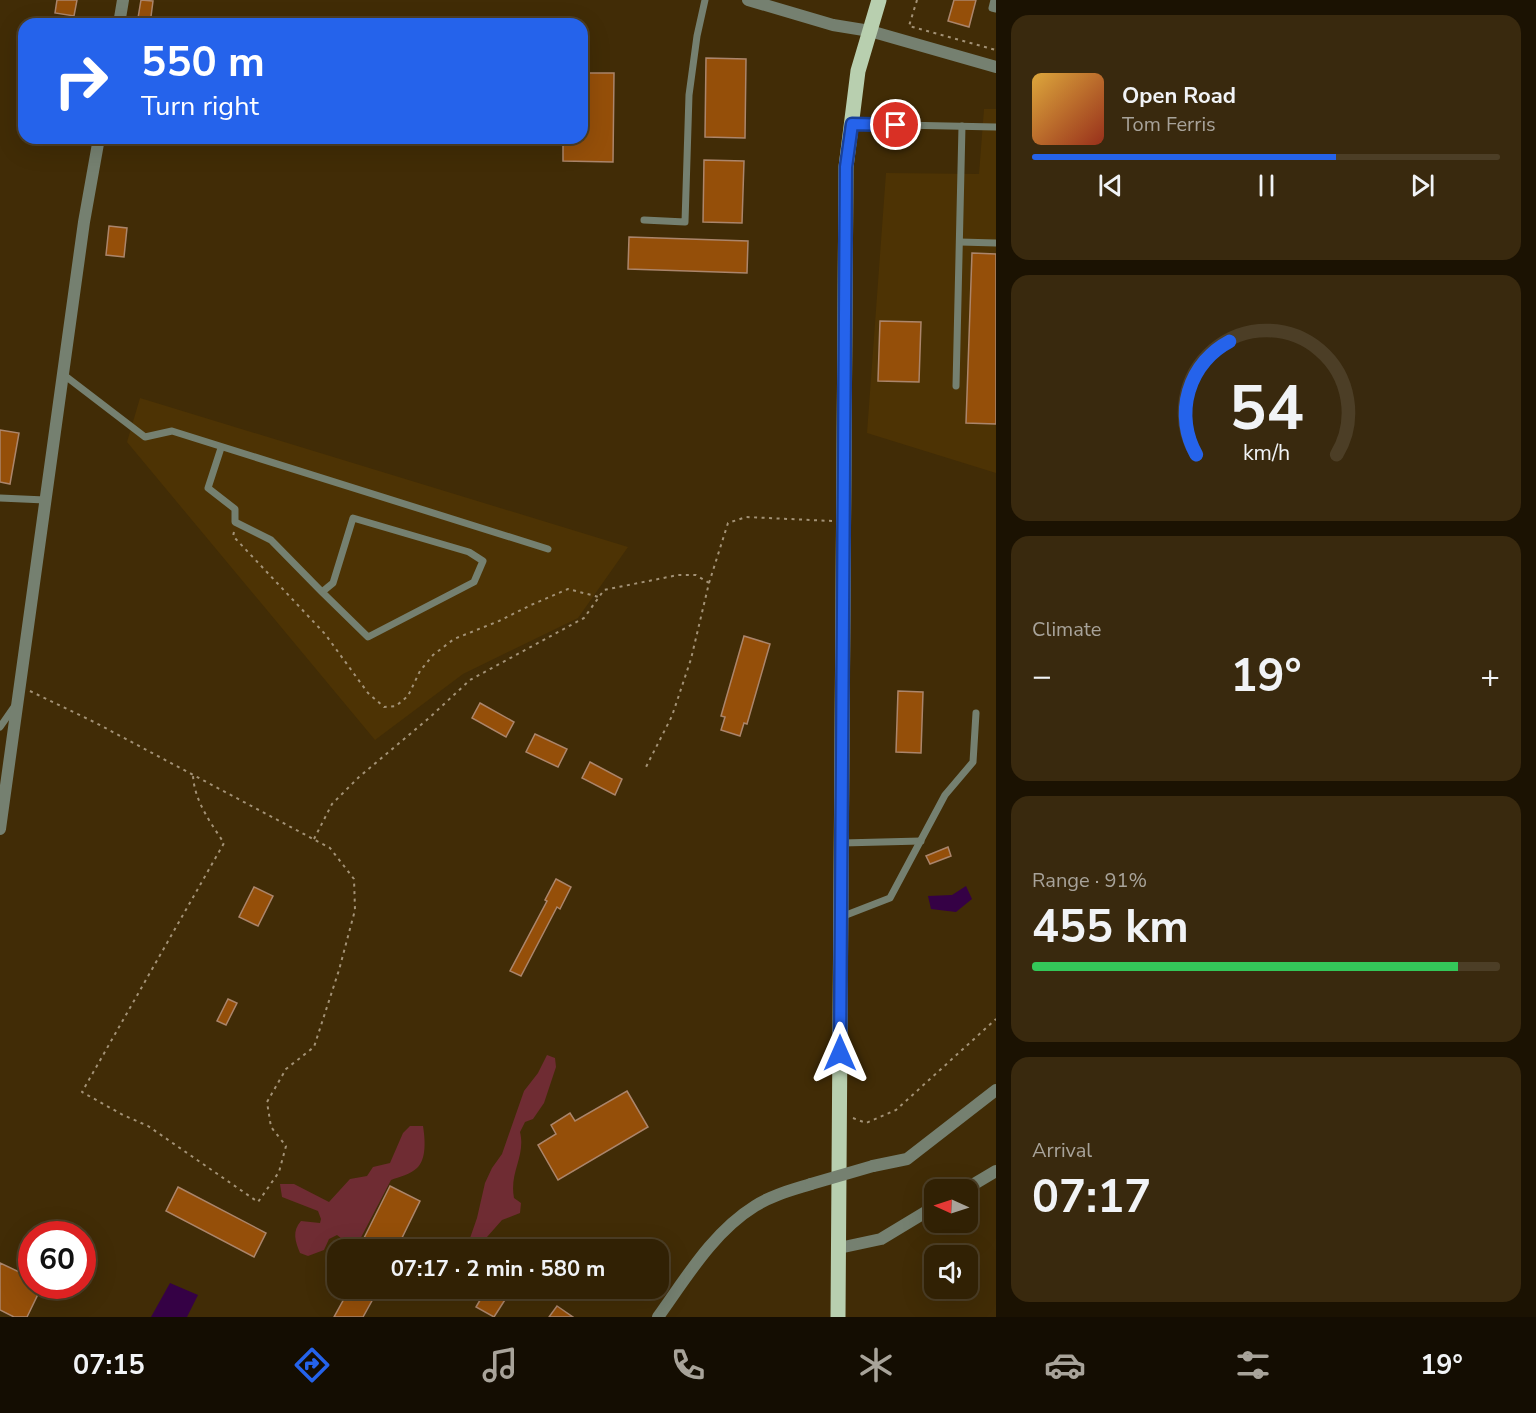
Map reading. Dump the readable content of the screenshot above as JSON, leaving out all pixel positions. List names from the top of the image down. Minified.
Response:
{"north":"left","page":{"turn":["550 m","Turn right"],"song":["Open Road","Tom Ferris"],"tile":["Climate",["Range · 91%","455 km"],["Arrival","07:17"]],"heat":["−","19°","+"],"limit":"60","trip":"07:17 · 2 min · 580 m","tabs":["07:15","19°"],"gauge":["54","km/h"]}}
